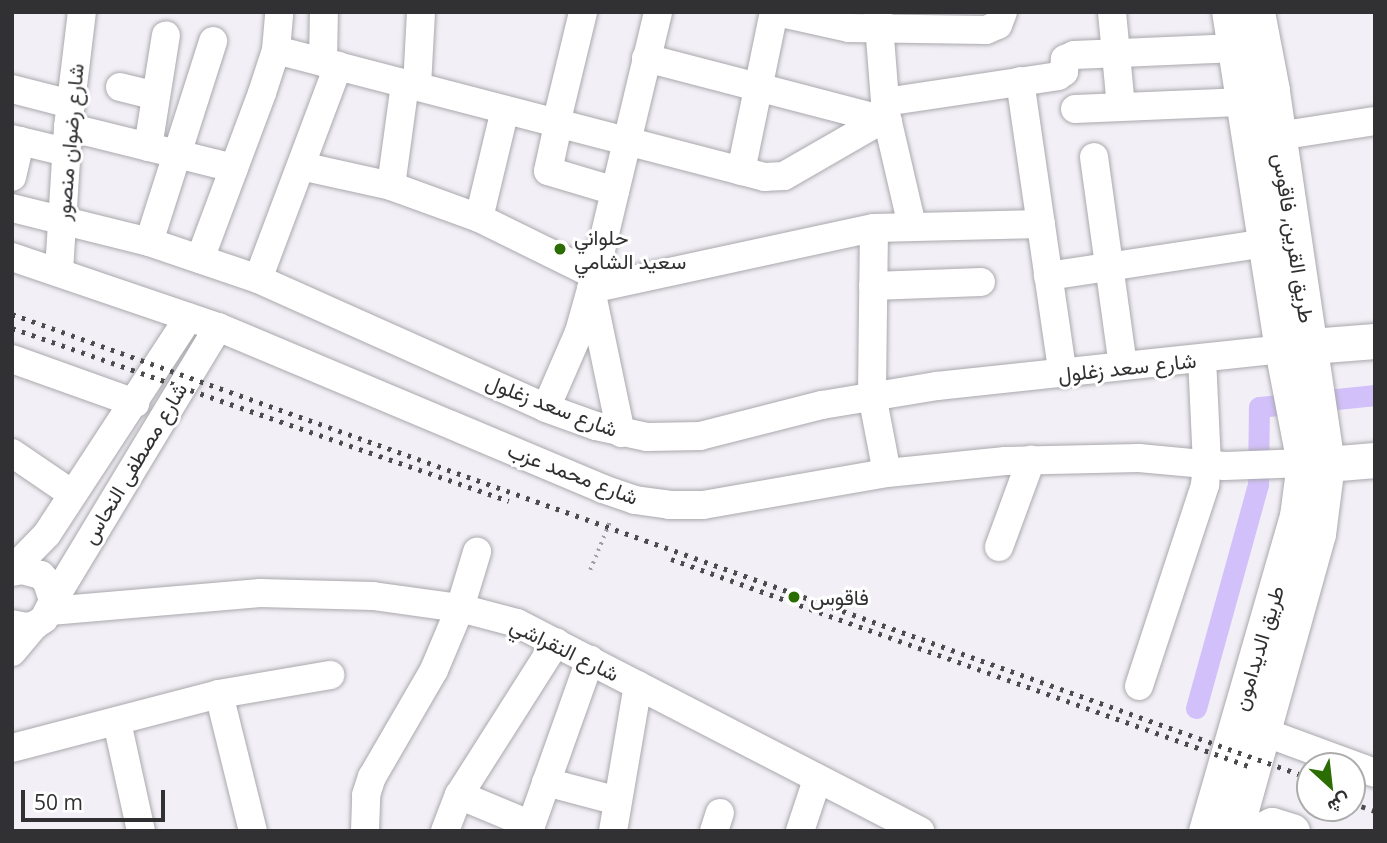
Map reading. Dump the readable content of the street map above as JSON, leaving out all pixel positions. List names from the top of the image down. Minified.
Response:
{"streets":{"main road":["طريق القرين, فاقوس","شارع سعد زغلول","طريق الديدامون"],"street":["شارع رضوان منصور","شارع مصطفى النحاس","شارع محمد عزب","شارع النقراشي"]},"crossings":[["شارع رضوان منصور","شارع سعد زغلول"],["شارع رضوان منصور","شارع محمد عزب"],["طريق القرين, فاقوس","شارع سعد زغلول"],["طريق القرين, فاقوس","شارع محمد عزب"],["طريق القرين, فاقوس","طريق الديدامون"],["شارع مصطفى النحاس","شارع محمد عزب"],["شارع مصطفى النحاس","شارع النقراشي"],["شارع محمد عزب","طريق الديدامون"]],"places":["حلواني سعيد الشامي","فاقوس"],"scale_bar":"50 m","north":"bottom right"}
